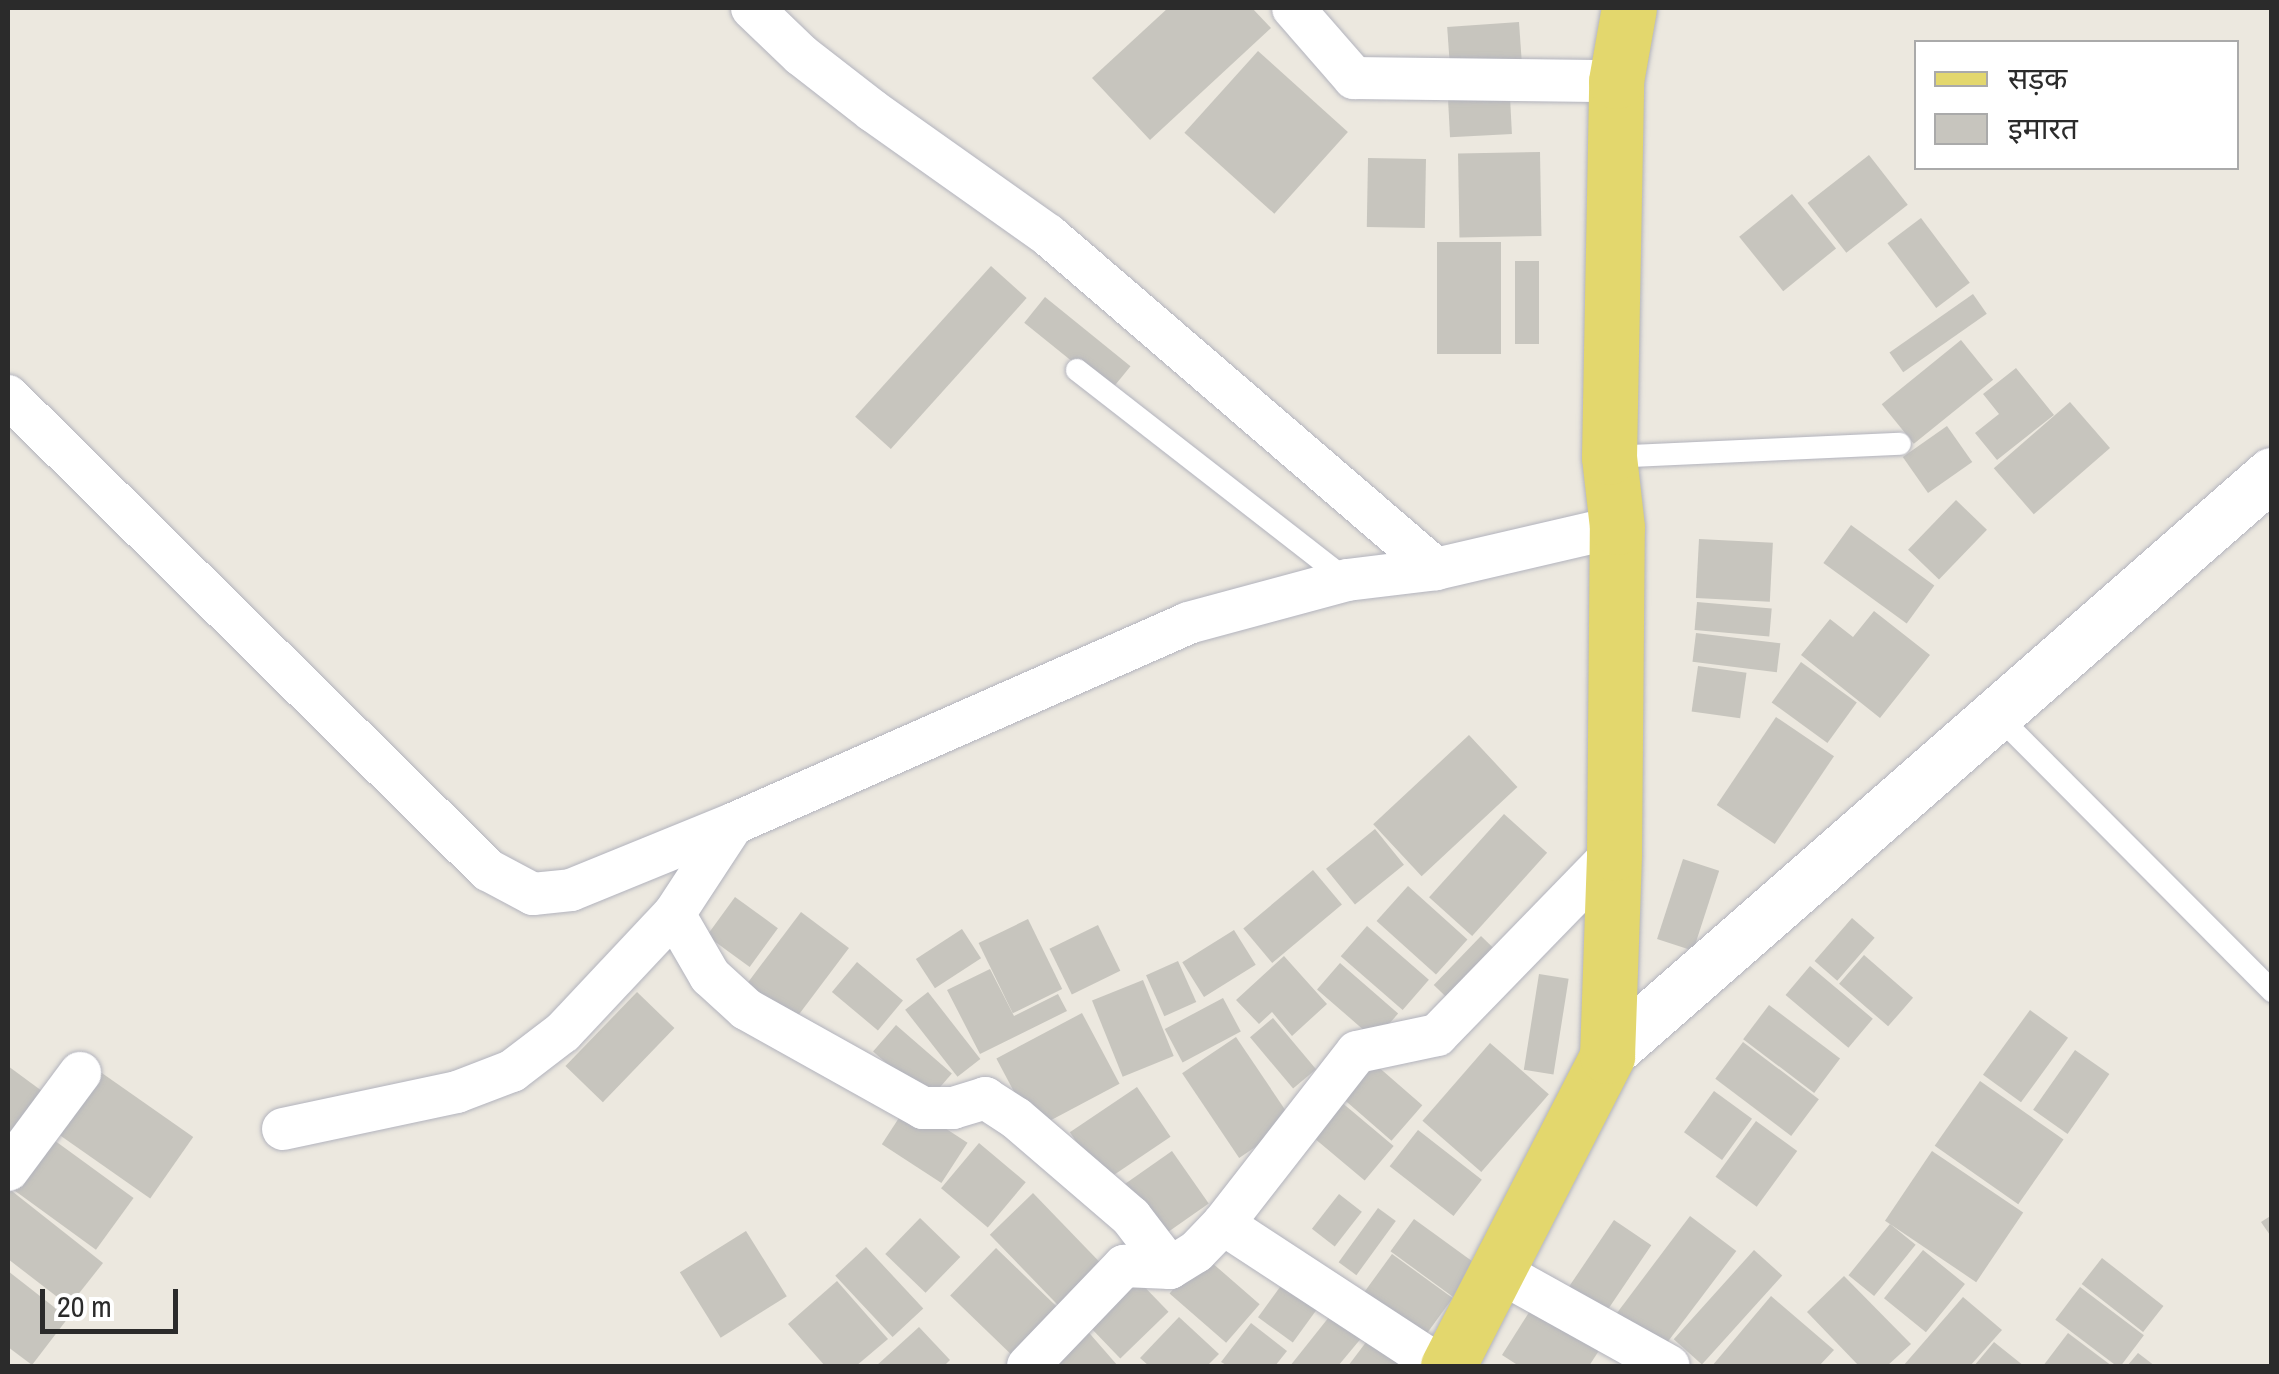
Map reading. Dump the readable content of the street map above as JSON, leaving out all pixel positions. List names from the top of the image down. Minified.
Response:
{"legend":["सड़क","इमारत"],"scale_bar":"20 m"}
